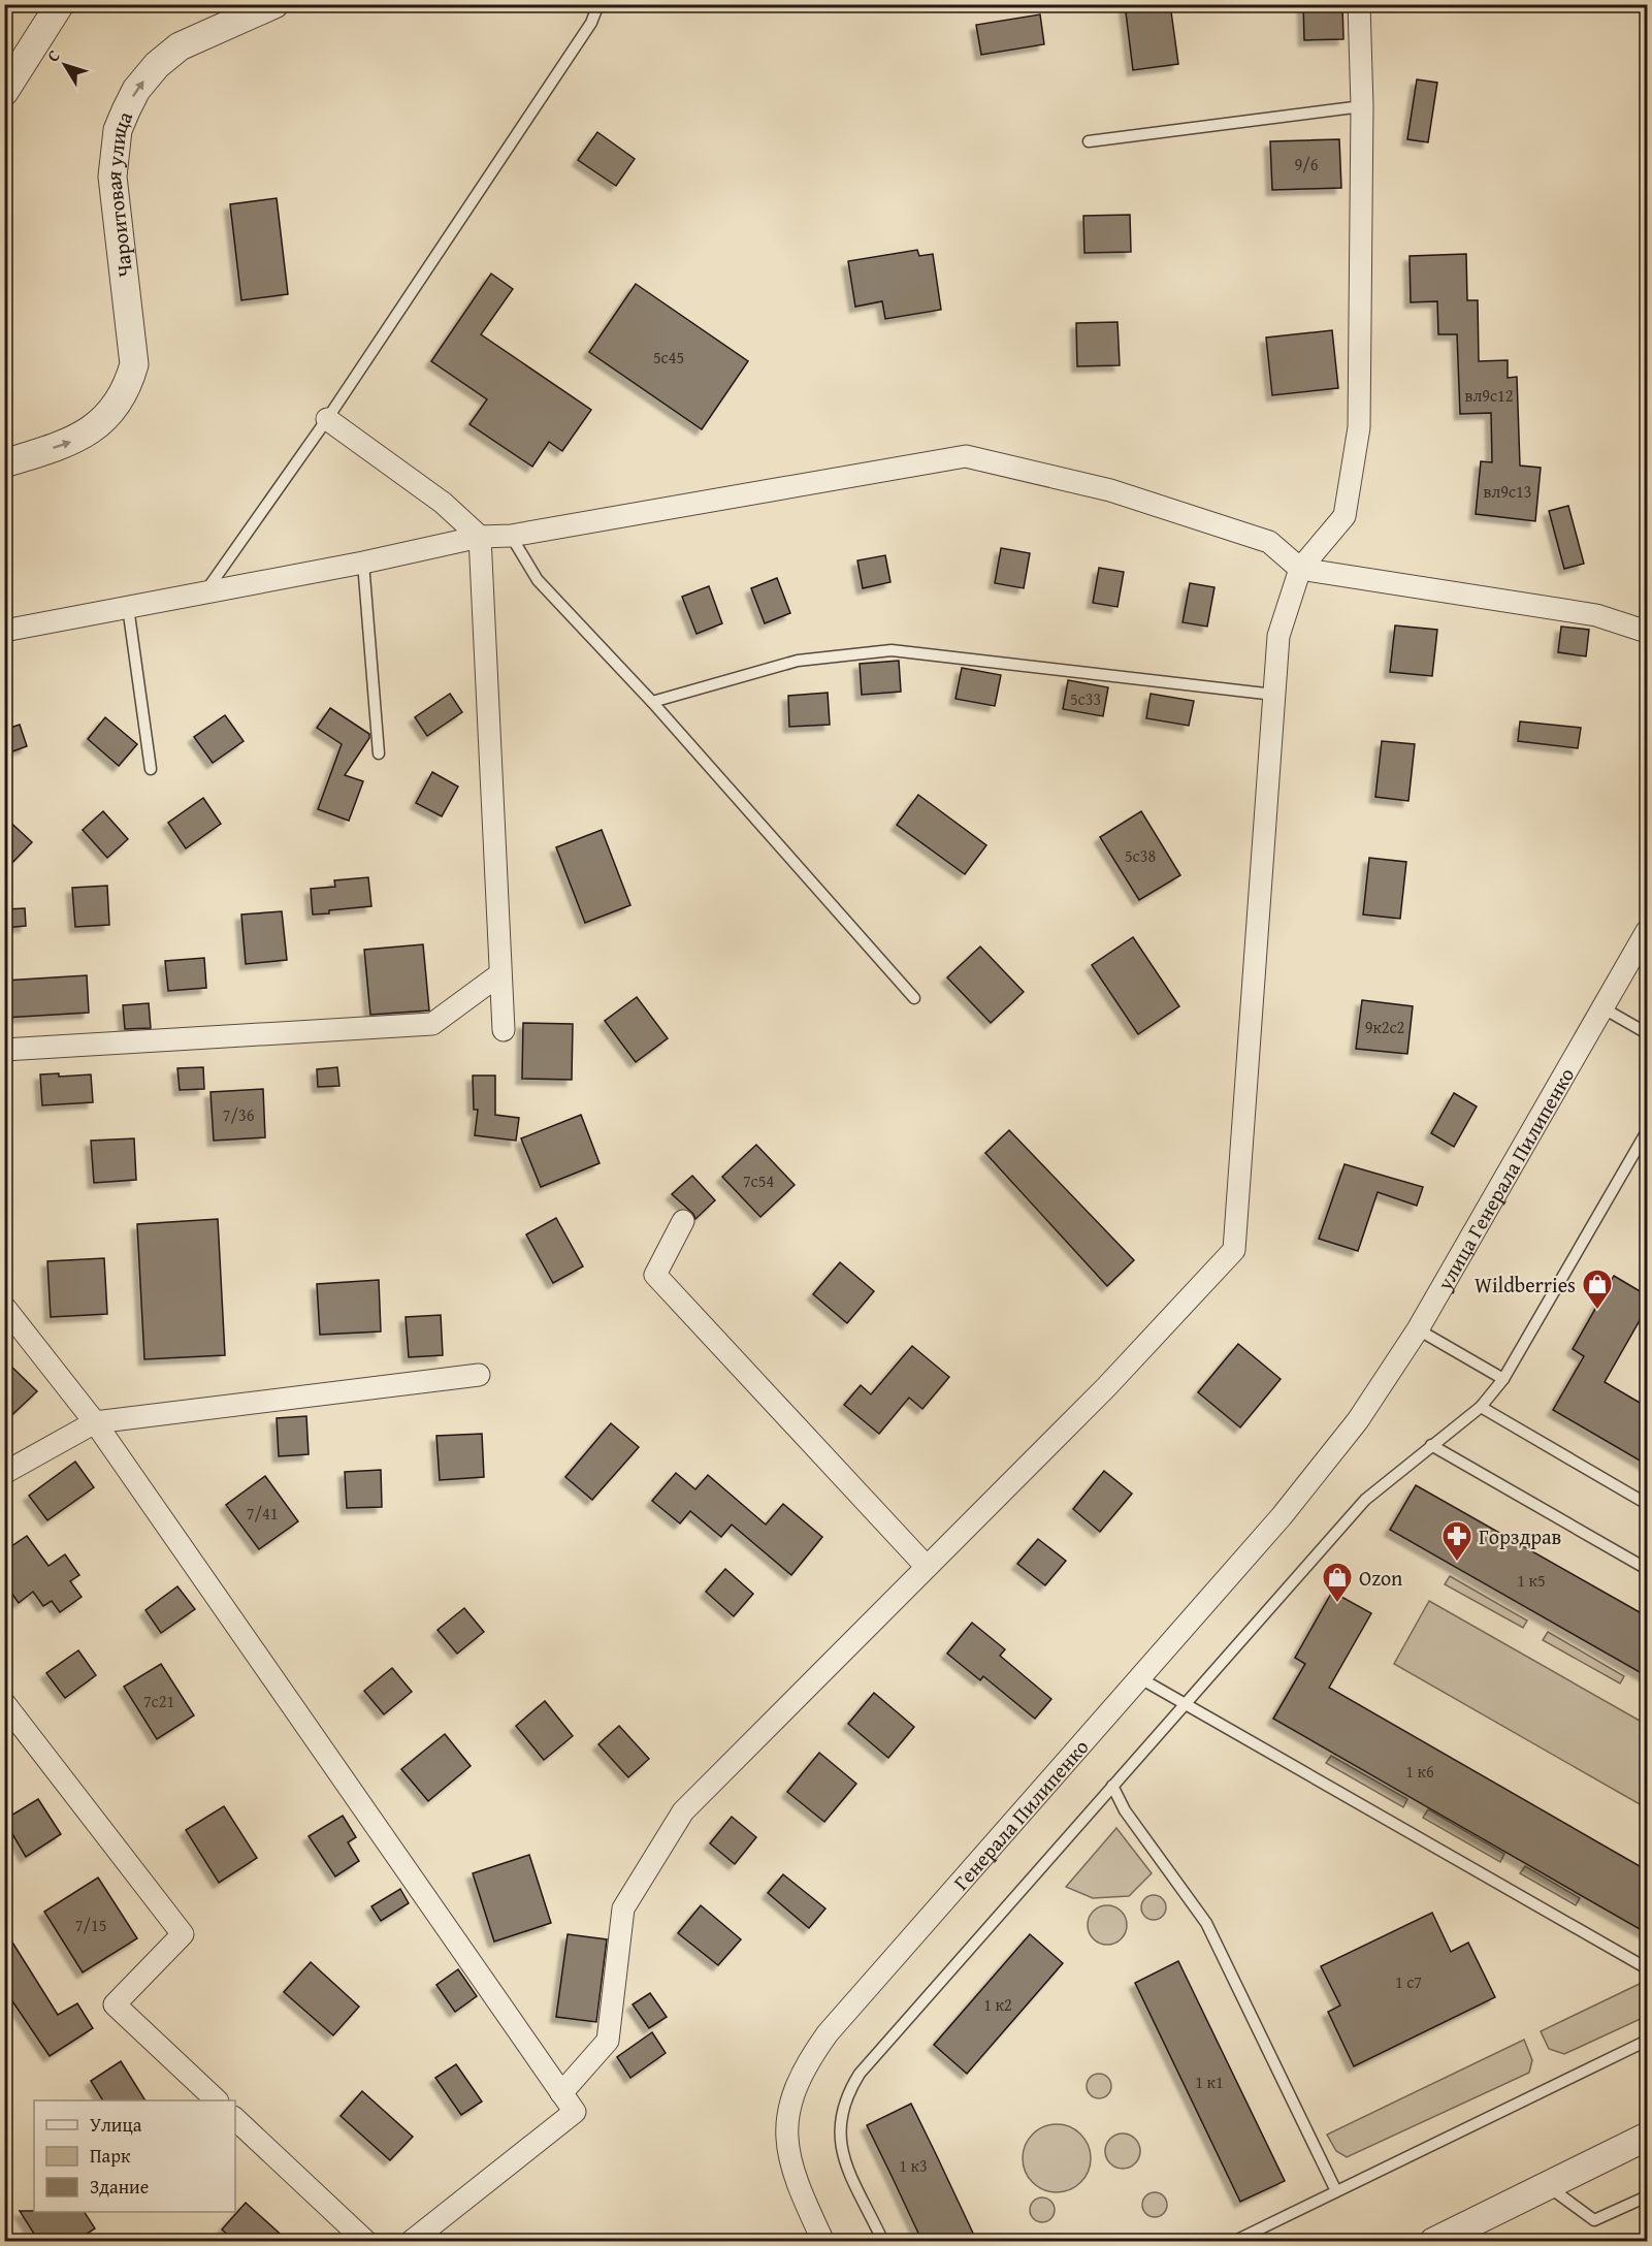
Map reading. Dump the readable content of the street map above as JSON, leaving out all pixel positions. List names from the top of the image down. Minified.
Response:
{"streets":{"street":["Чароитовая улица","улица Генерала Пилипенко","Генерала Пилипенко"]},"crossings":[["улица Генерала Пилипенко","Генерала Пилипенко"]],"one_way":["Чароитовая улица"],"places":{"shop":["Wildberries","Ozon"],"pharmacy":["Горздрав"]},"house_numbers":["9/6","5с45","вл9с12","вл9с13","5с33","5с38","9к2с2","7/36","7с54","7/41","1 к5","7с21","1 к6","7/15","1 с7","1 к2","1 к1","1 к3"],"legend":["Улица","Парк","Здание"],"north":"top left"}
